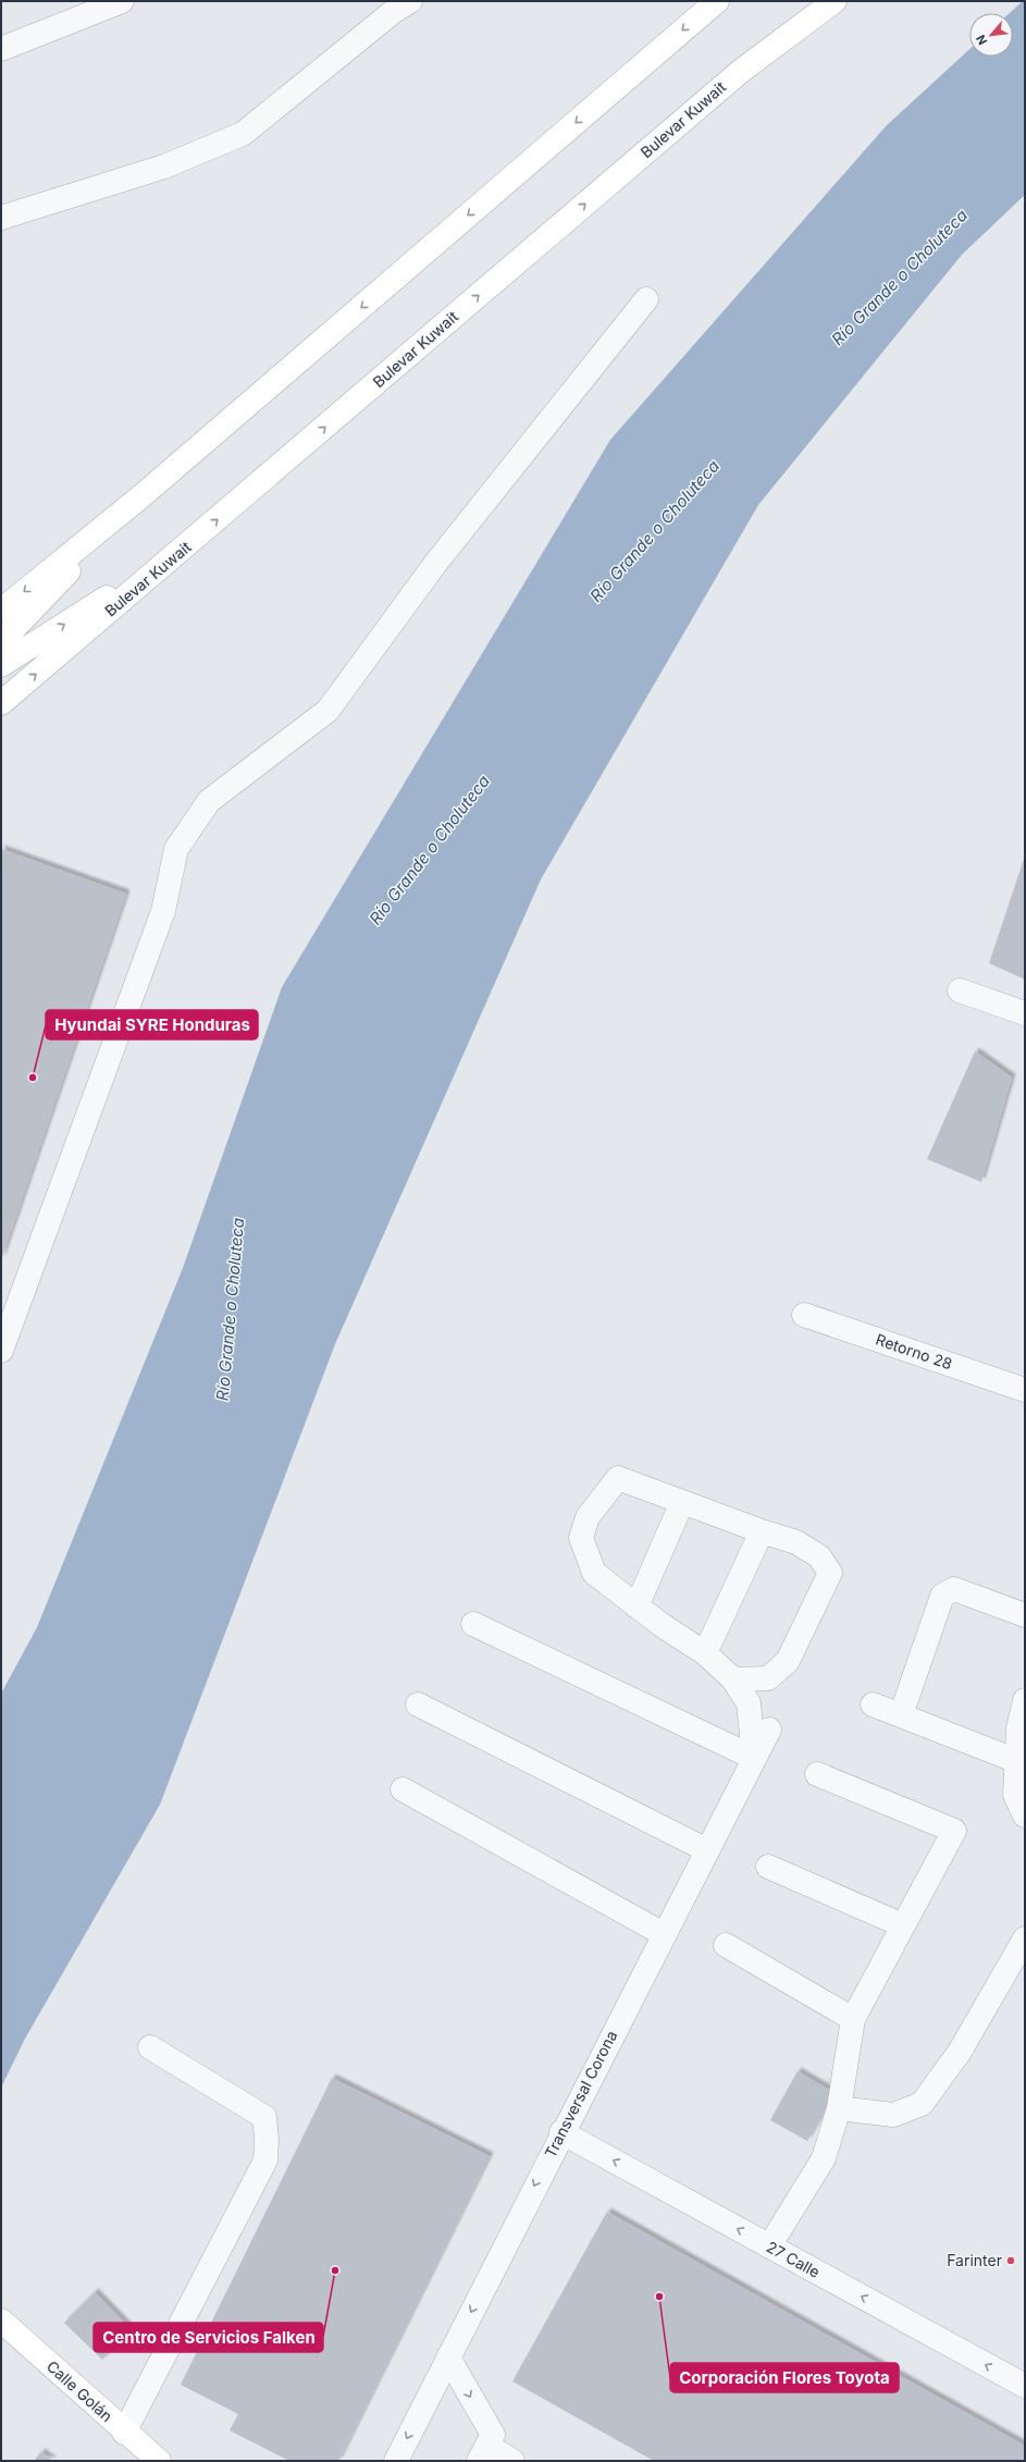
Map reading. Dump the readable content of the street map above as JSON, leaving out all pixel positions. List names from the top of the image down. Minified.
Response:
{"streets":{"main road":["Bulevar Kuwait","Calle Golán"],"street":["Retorno 28","Transversal Corona","27 Calle"]},"crossings":[["Transversal Corona","27 Calle"]],"one_way":["Transversal Corona","27 Calle"],"water":["Río Grande o Choluteca"],"places":["Hyundai SYRE Honduras","Farinter","Centro de Servicios Falken","Corporación Flores Toyota"],"north":"bottom left"}
